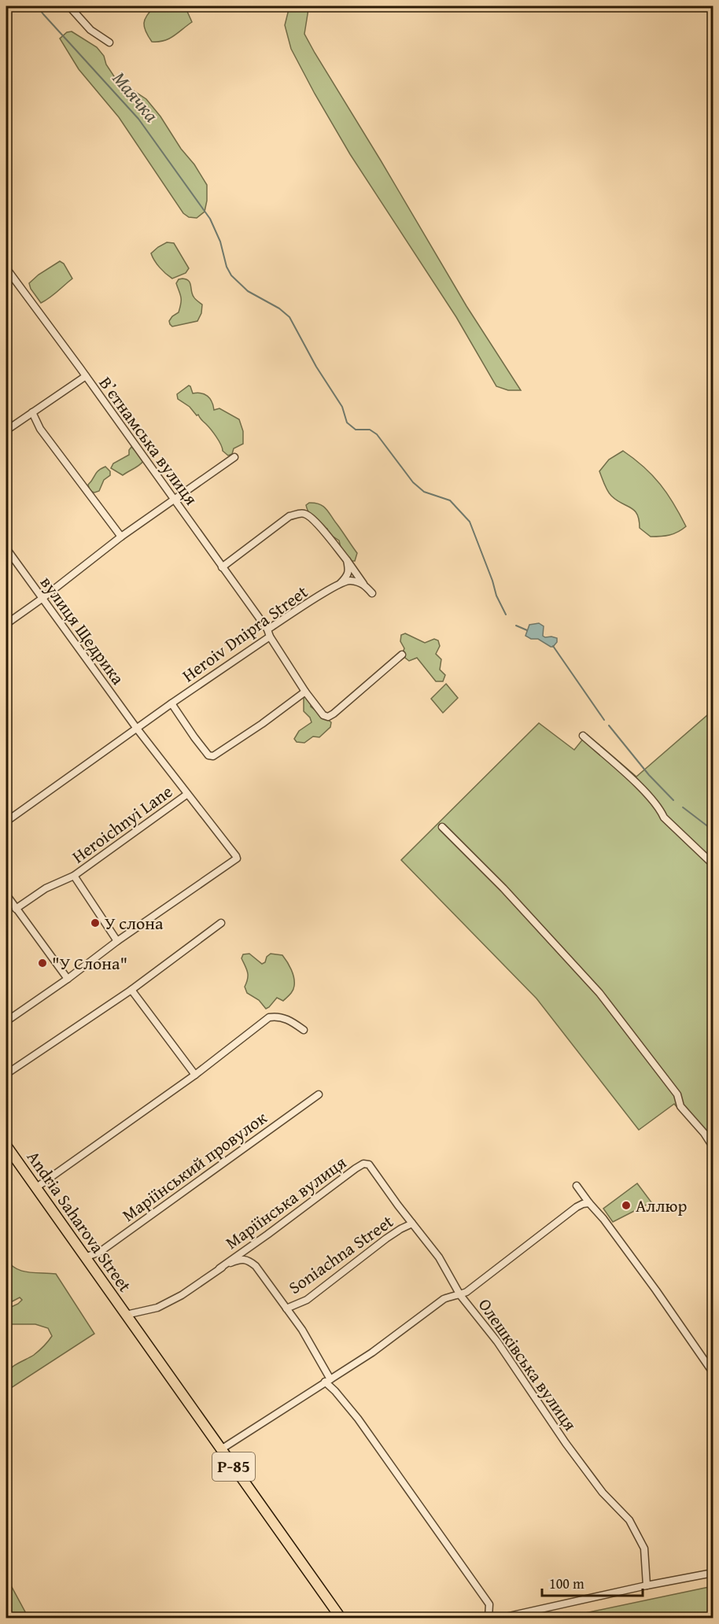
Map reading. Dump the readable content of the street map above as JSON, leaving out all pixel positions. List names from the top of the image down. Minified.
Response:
{"streets":{"main road":["Andria Saharova Street","Р-85"],"street":["Вʼєтнамська вулиця","вулиця Щедрика","Heroiv Dnipra Street","Heroichnyi Lane","Маріїнський провулок","Маріїнська вулиця","Soniachna Street","Олешківська вулиця"]},"crossings":[["Вʼєтнамська вулиця","Heroiv Dnipra Street"],["вулиця Щедрика","Heroiv Dnipra Street"],["Маріїнський провулок","Andria Saharova Street"],["Маріїнська вулиця","Олешківська вулиця"],["Andria Saharova Street","Р-85"],["Soniachna Street","Олешківська вулиця"]],"water":["Маячка"],"places":["У слона","\"У Слона\"","Аллюр"],"scale_bar":"100 m"}
